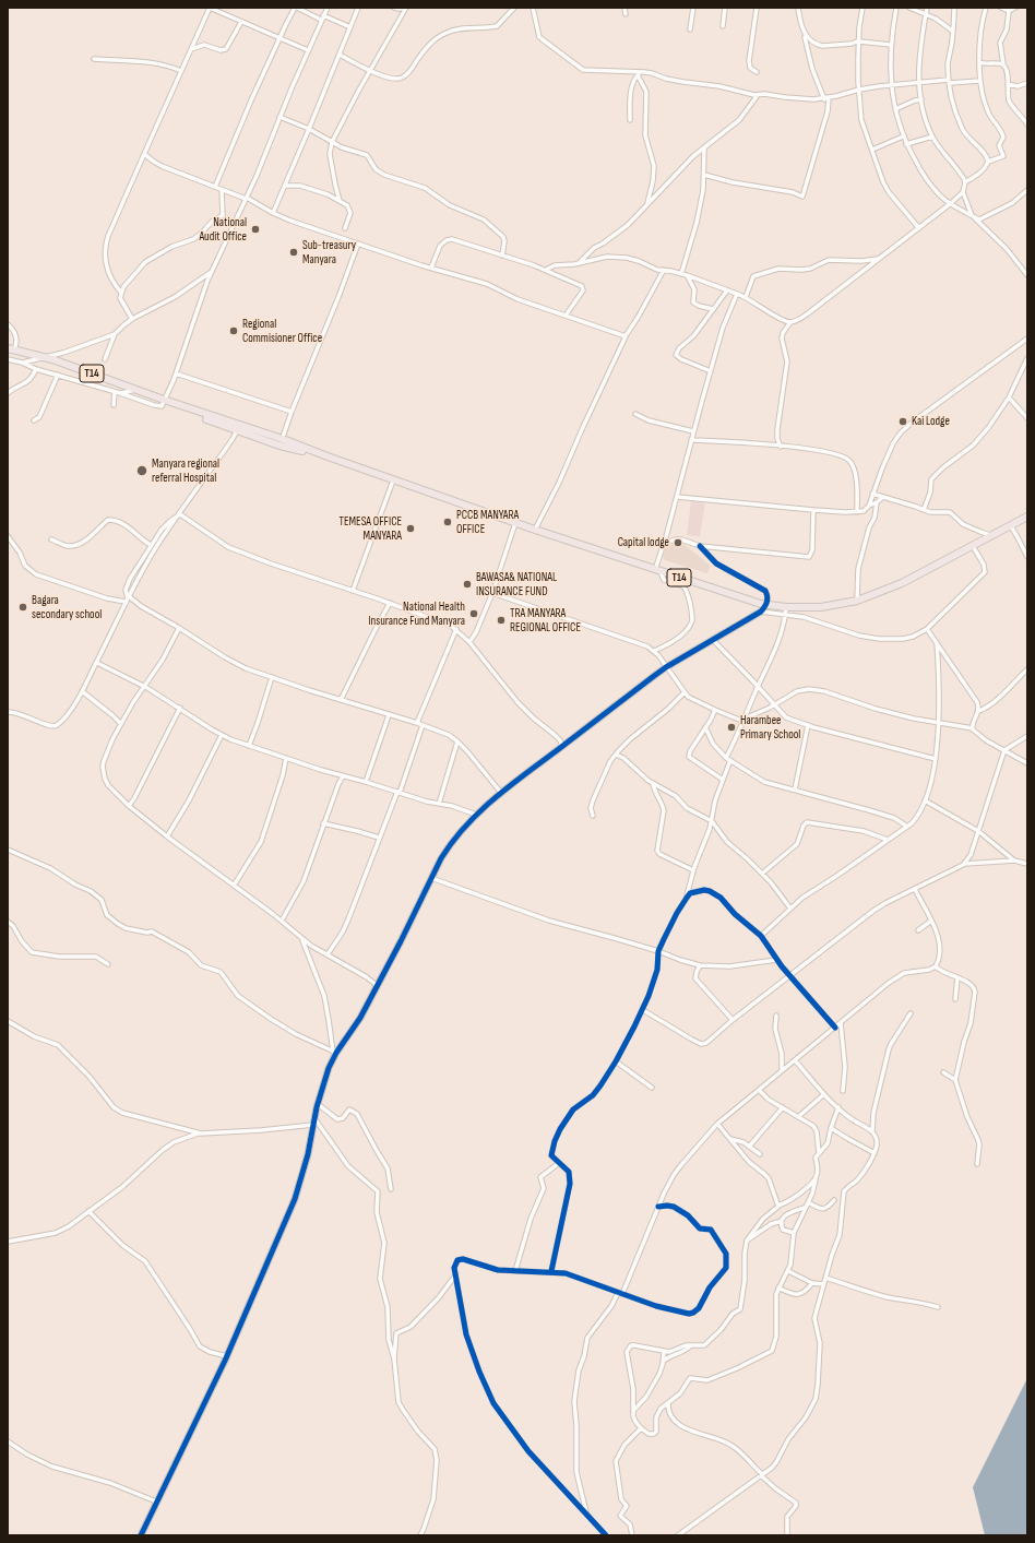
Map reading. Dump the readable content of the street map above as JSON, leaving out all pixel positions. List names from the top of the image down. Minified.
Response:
{"streets":{"highway":["T14"]},"places":["National Audit Office","Sub-treasury Manyara","Regional Commisioner Office","Kai Lodge","Manyara regional referral Hospital","PCCB MANYARA OFFICE","TEMESA OFFICE MANYARA","Capital lodge","BAWASA& NATIONAL INSURANCE FUND","Bagara secondary school","National Health Insurance Fund Manyara","TRA MANYARA REGIONAL OFFICE","Harambee Primary School"]}
